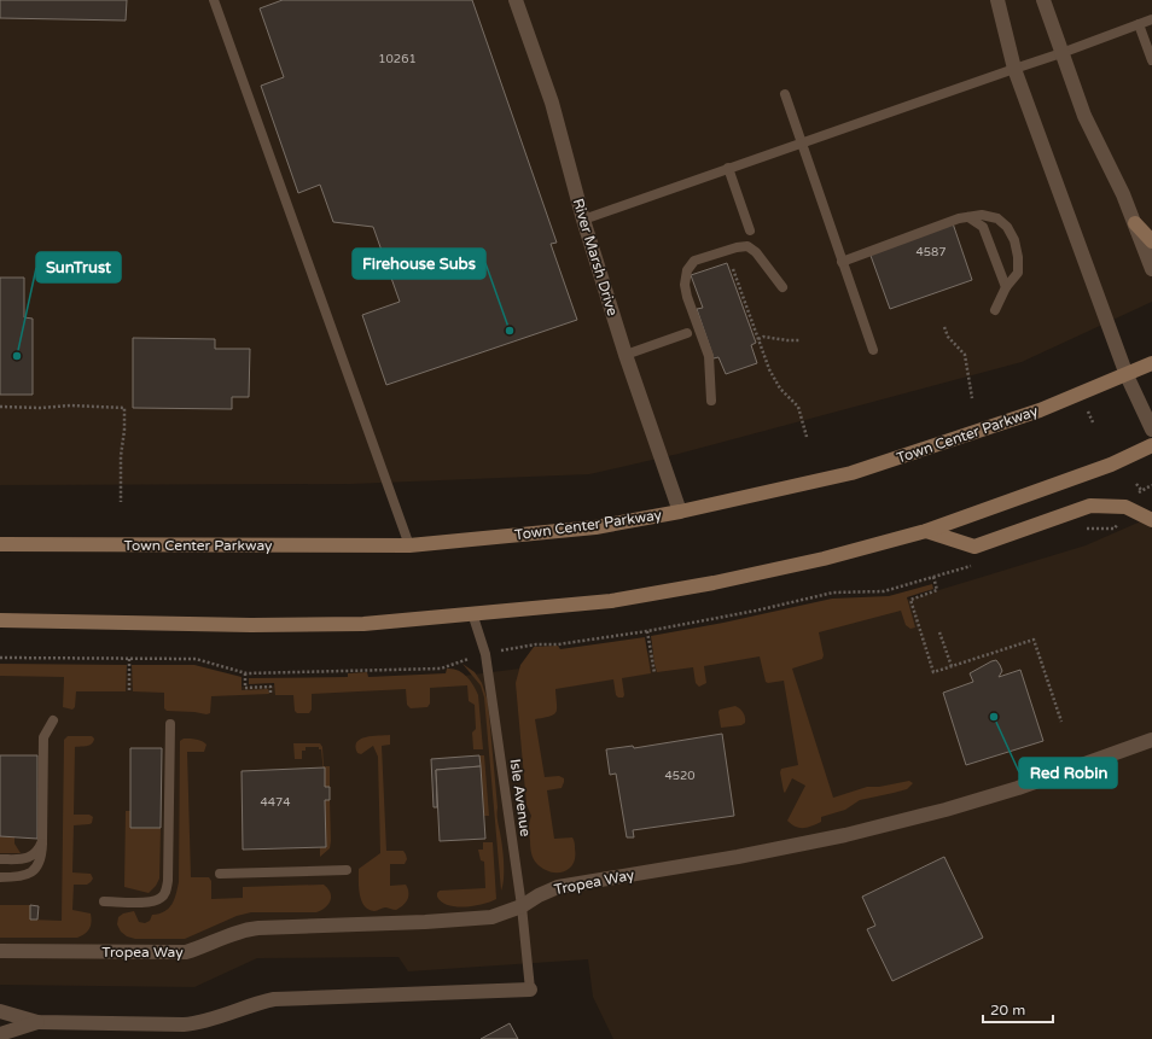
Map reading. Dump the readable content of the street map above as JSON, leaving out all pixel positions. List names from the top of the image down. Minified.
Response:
{"streets":{"main road":["Town Center Parkway"],"street":["River Marsh Drive","Tropea Way"],"lane":["Isle Avenue"]},"crossings":[["River Marsh Drive","Town Center Parkway"],["Isle Avenue","Tropea Way"]],"places":["Firehouse Subs","SunTrust","Red Robin"],"house_numbers":["10261","4587","4520","4474"],"scale_bar":"20 m"}
